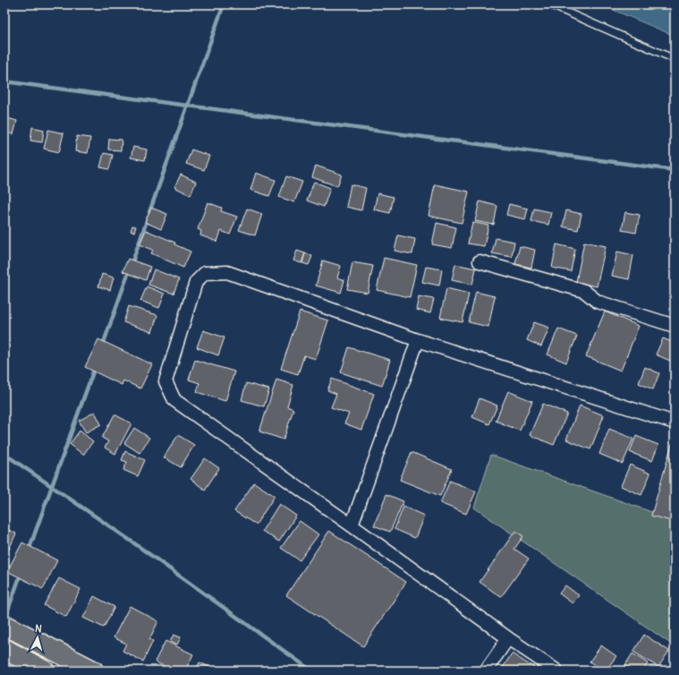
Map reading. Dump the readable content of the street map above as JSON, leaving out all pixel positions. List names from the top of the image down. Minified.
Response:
{"north":"top"}
